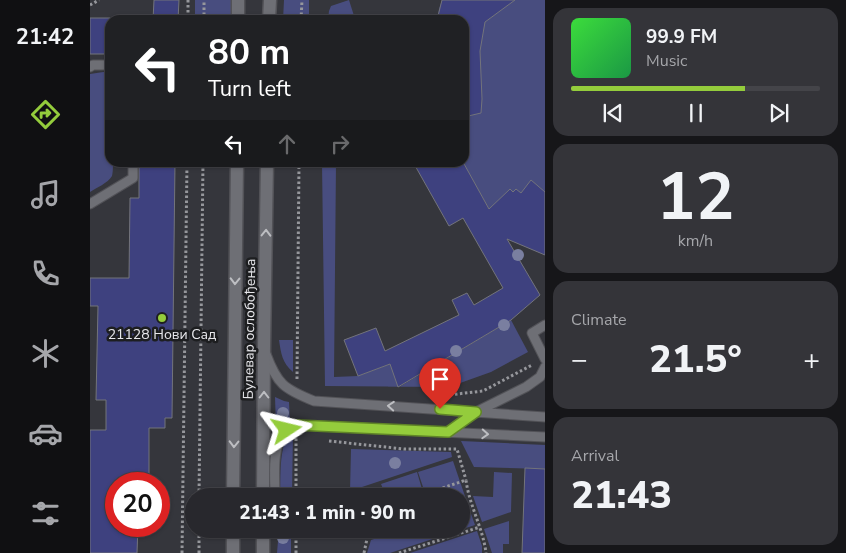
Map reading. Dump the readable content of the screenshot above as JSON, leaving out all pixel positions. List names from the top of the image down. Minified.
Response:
{"streets":{"main road":["Булевар ослобођења"]},"places":["21128 Нови Сад"],"page":{"tabs":"21:42","turn":["80 m","Turn left"],"song":["99.9 FM","Music"],"tile":[["12","km/h"],"Climate",["Arrival","21:43"]],"heat":["−","21.5°","+"],"limit":"20","trip":"21:43 · 1 min · 90 m"}}
